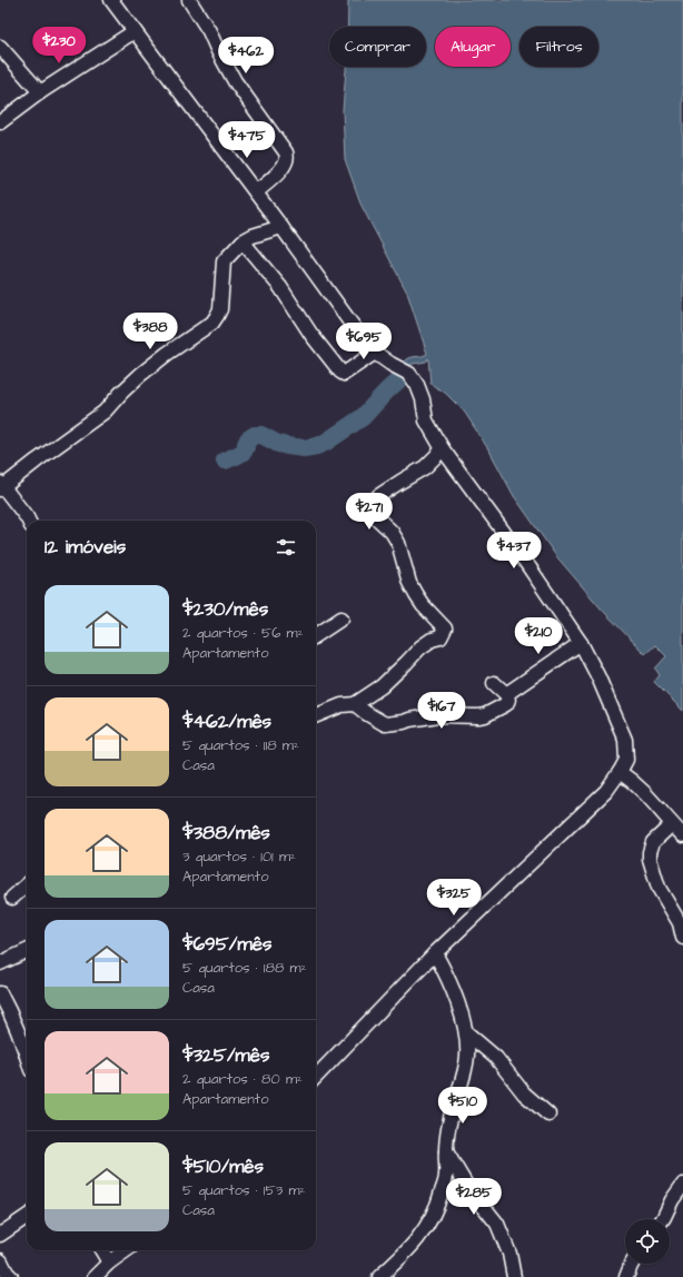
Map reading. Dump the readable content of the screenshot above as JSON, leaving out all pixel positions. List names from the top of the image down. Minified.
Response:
{"page":{"price":["$230","$462","$475","$388","$695","$271","$437","$210","$167","$325","$510","$285"],"chip":["Comprar","Alugar","Filtros"],"heading":"12 imóveis","list":[{"name":"$230/mês","note":"2 quartos · 56 m² · Apartamento"},{"name":"$462/mês","note":"5 quartos · 118 m² · Casa"},{"name":"$388/mês","note":"3 quartos · 101 m² · Apartamento"},{"name":"$695/mês","note":"5 quartos · 188 m² · Casa"},{"name":"$325/mês","note":"2 quartos · 80 m² · Apartamento"},{"name":"$510/mês","note":"5 quartos · 153 m² · Casa"}]}}
